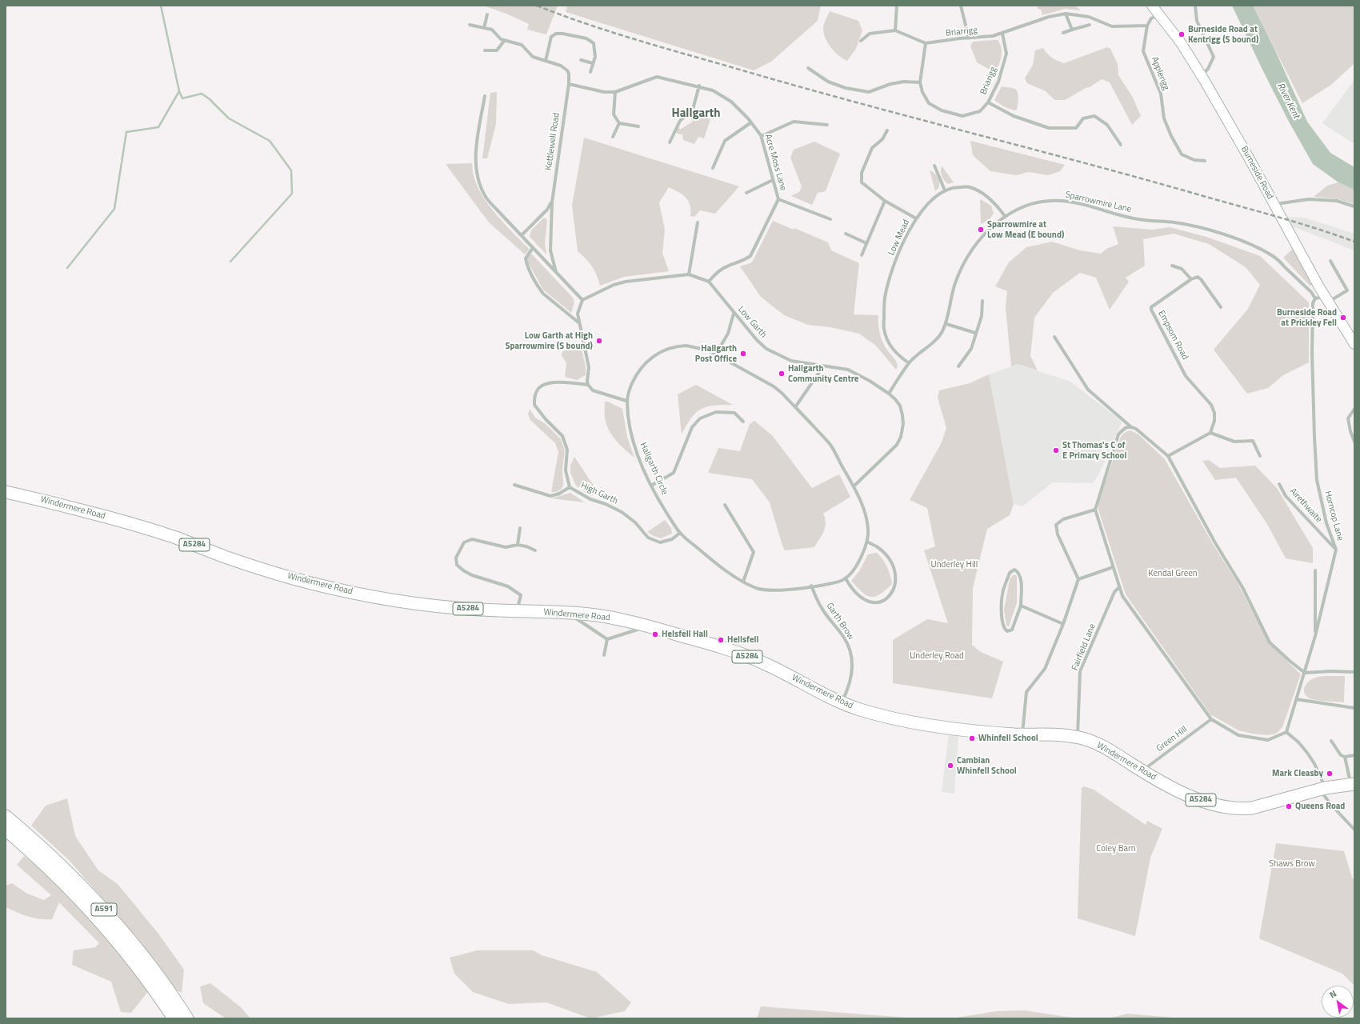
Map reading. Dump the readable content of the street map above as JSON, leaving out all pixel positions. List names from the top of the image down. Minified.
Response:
{"streets":{"highway":["Windermere Road","A5284","A591"],"street":["Briarrigg","Applerigg","Briarigg","Kettlewell Road","Acre Moss Lane","Burneside Road","Sparrowmire Lane","Low Mead","Low Garth","Empsom Road","Hallgarth Circle","High Garth","Airethwaite","Horncop Lane","Garth Brow","Fairfield Lane","Green Hill"]},"crossings":[["Briarrigg","Applerigg"],["Briarrigg","Briarigg"],["Kettlewell Road","Acre Moss Lane"],["Acre Moss Lane","Low Garth"],["Burneside Road","Sparrowmire Lane"],["Sparrowmire Lane","Low Mead"],["Sparrowmire Lane","Low Garth"],["Sparrowmire Lane","Horncop Lane"],["Low Garth","Hallgarth Circle"],["Hallgarth Circle","High Garth"],["Hallgarth Circle","Garth Brow"],["Airethwaite","Horncop Lane"],["Windermere Road","Garth Brow"],["Windermere Road","Fairfield Lane"],["Windermere Road","Green Hill"]],"districts":["Hallgarth"],"water":["River Kent"],"parks":["Underley Hill","Kendal Green","Underley Road","Coley Barn","Shaws Brow"],"places":["Burneside Road at Kentrigg (S bound)","Sparrowmire at Low Mead (E bound)","Burneside Road at Prickley Fell","Low Garth at High Sparrowmire (S bound)","Hallgarth Post Office","Hallgarth Community Centre","St Thomas's C of E Primary School","Helsfell Hall","Hellsfell","Whinfell School","Cambian Whinfell School","Mark Cleasby","Queens Road"],"north":"top left"}
